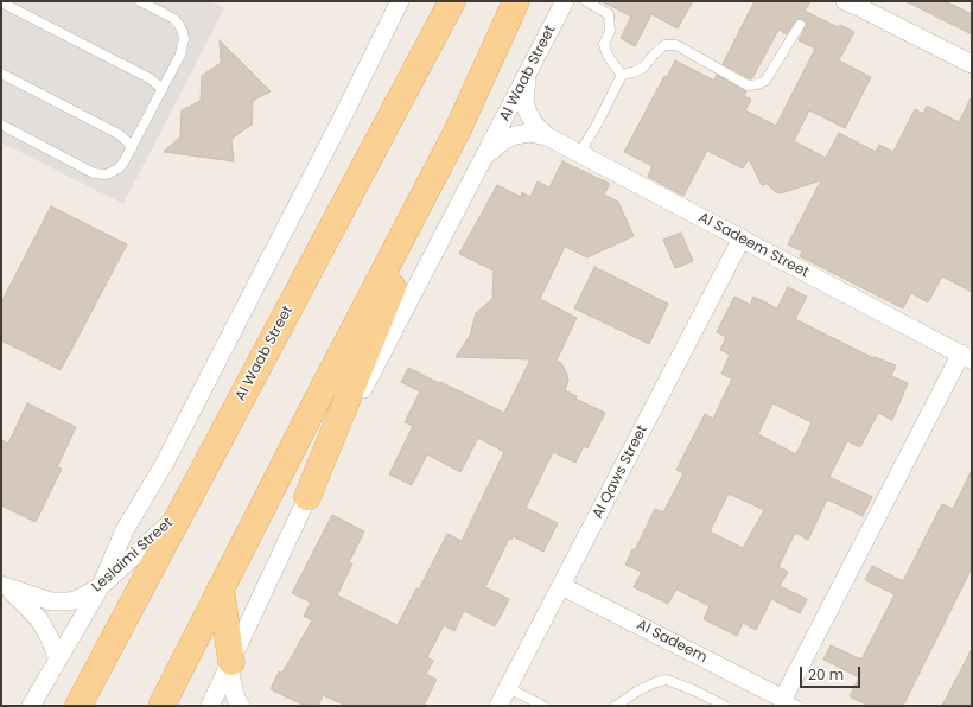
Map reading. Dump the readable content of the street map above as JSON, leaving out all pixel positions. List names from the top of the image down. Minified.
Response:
{"streets":{"main road":["Al Waab Street"],"street":["Al Sadeem Street","Al Qaws Street","Leslaimi Street","Al Sadeem"]},"crossings":[["Al Waab Street","Al Sadeem Street"],["Al Waab Street","Leslaimi Street"],["Al Sadeem Street","Al Qaws Street"],["Al Sadeem Street","Al Sadeem"],["Al Qaws Street","Al Sadeem"]],"scale_bar":"20 m"}
